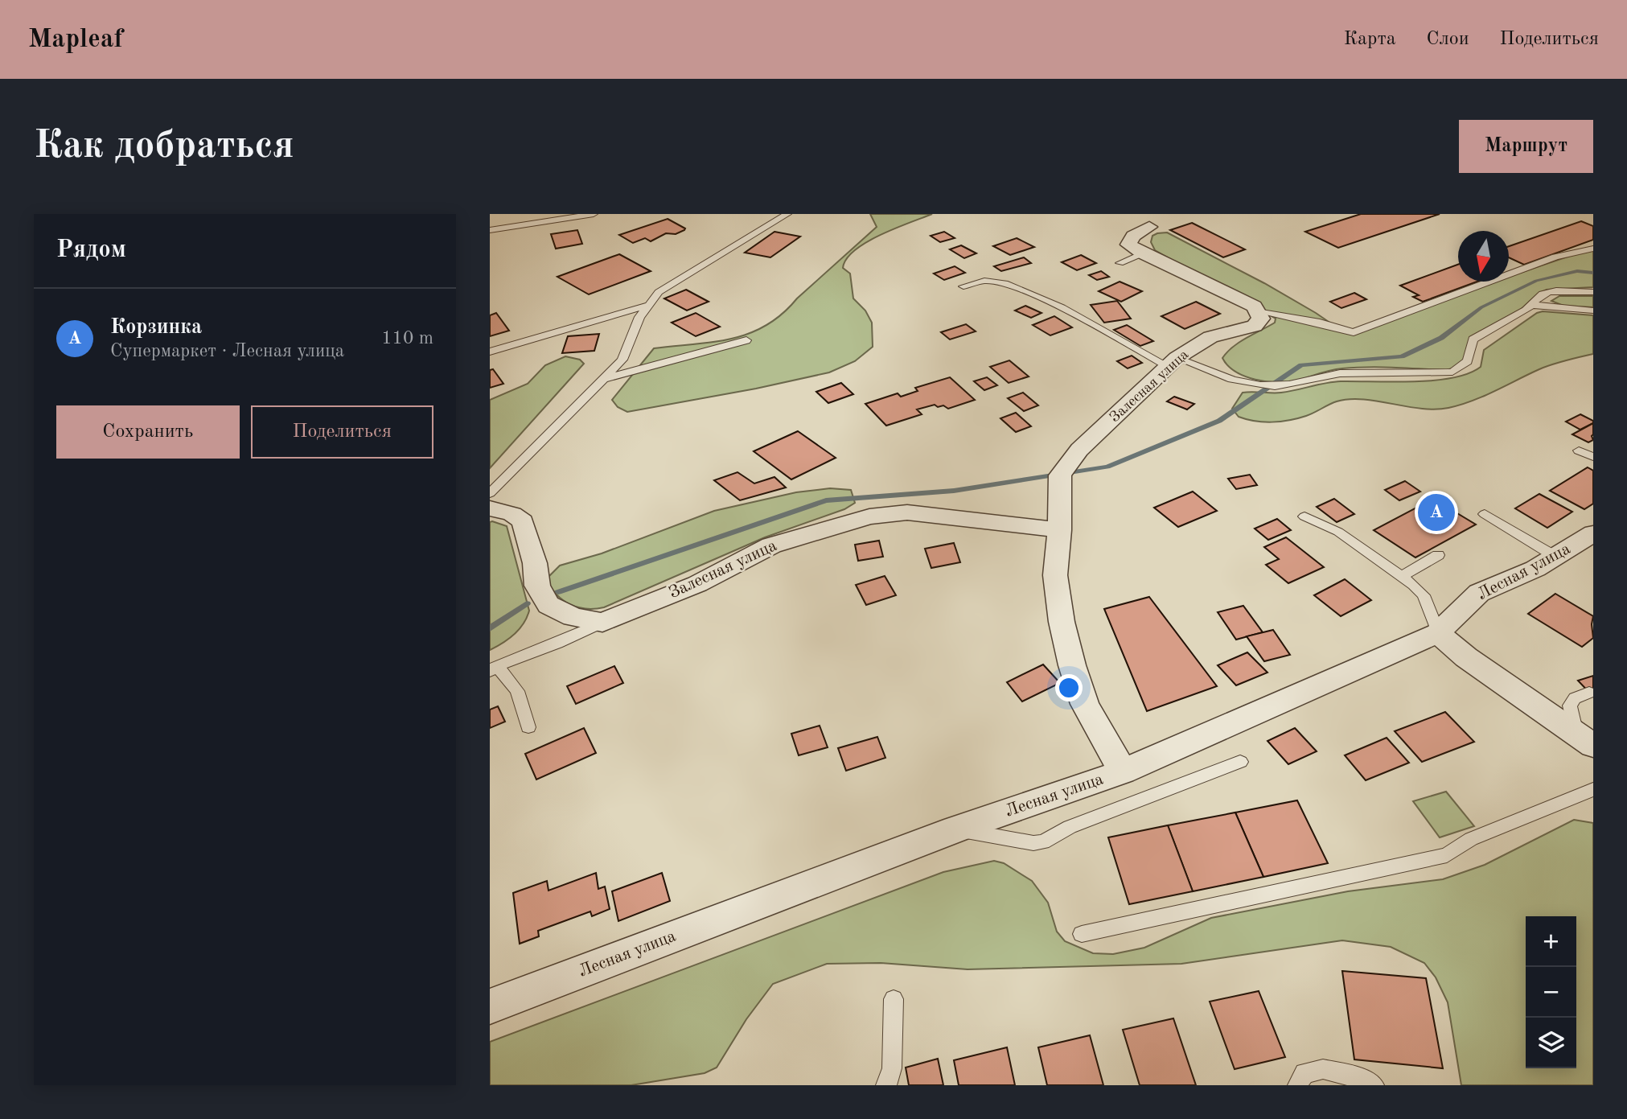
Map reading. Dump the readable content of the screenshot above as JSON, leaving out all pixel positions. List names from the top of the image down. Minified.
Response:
{"streets":{"street":["Залесная улица","Лесная улица"]},"crossings":[["Залесная улица","Лесная улица"]],"north":"bottom","page":{"header":"Mapleaf","nav":["Карта","Слои","Поделиться"],"buttons":["Маршрут",["Сохранить","Поделиться"]],"title":"Как добраться","heading":"Рядом","list":[{"mark":"A","name":"Корзинка","note":"Супермаркет · Лесная улица","value":"110 m"}],"pins":"A","map_buttons":["+","−"]}}
